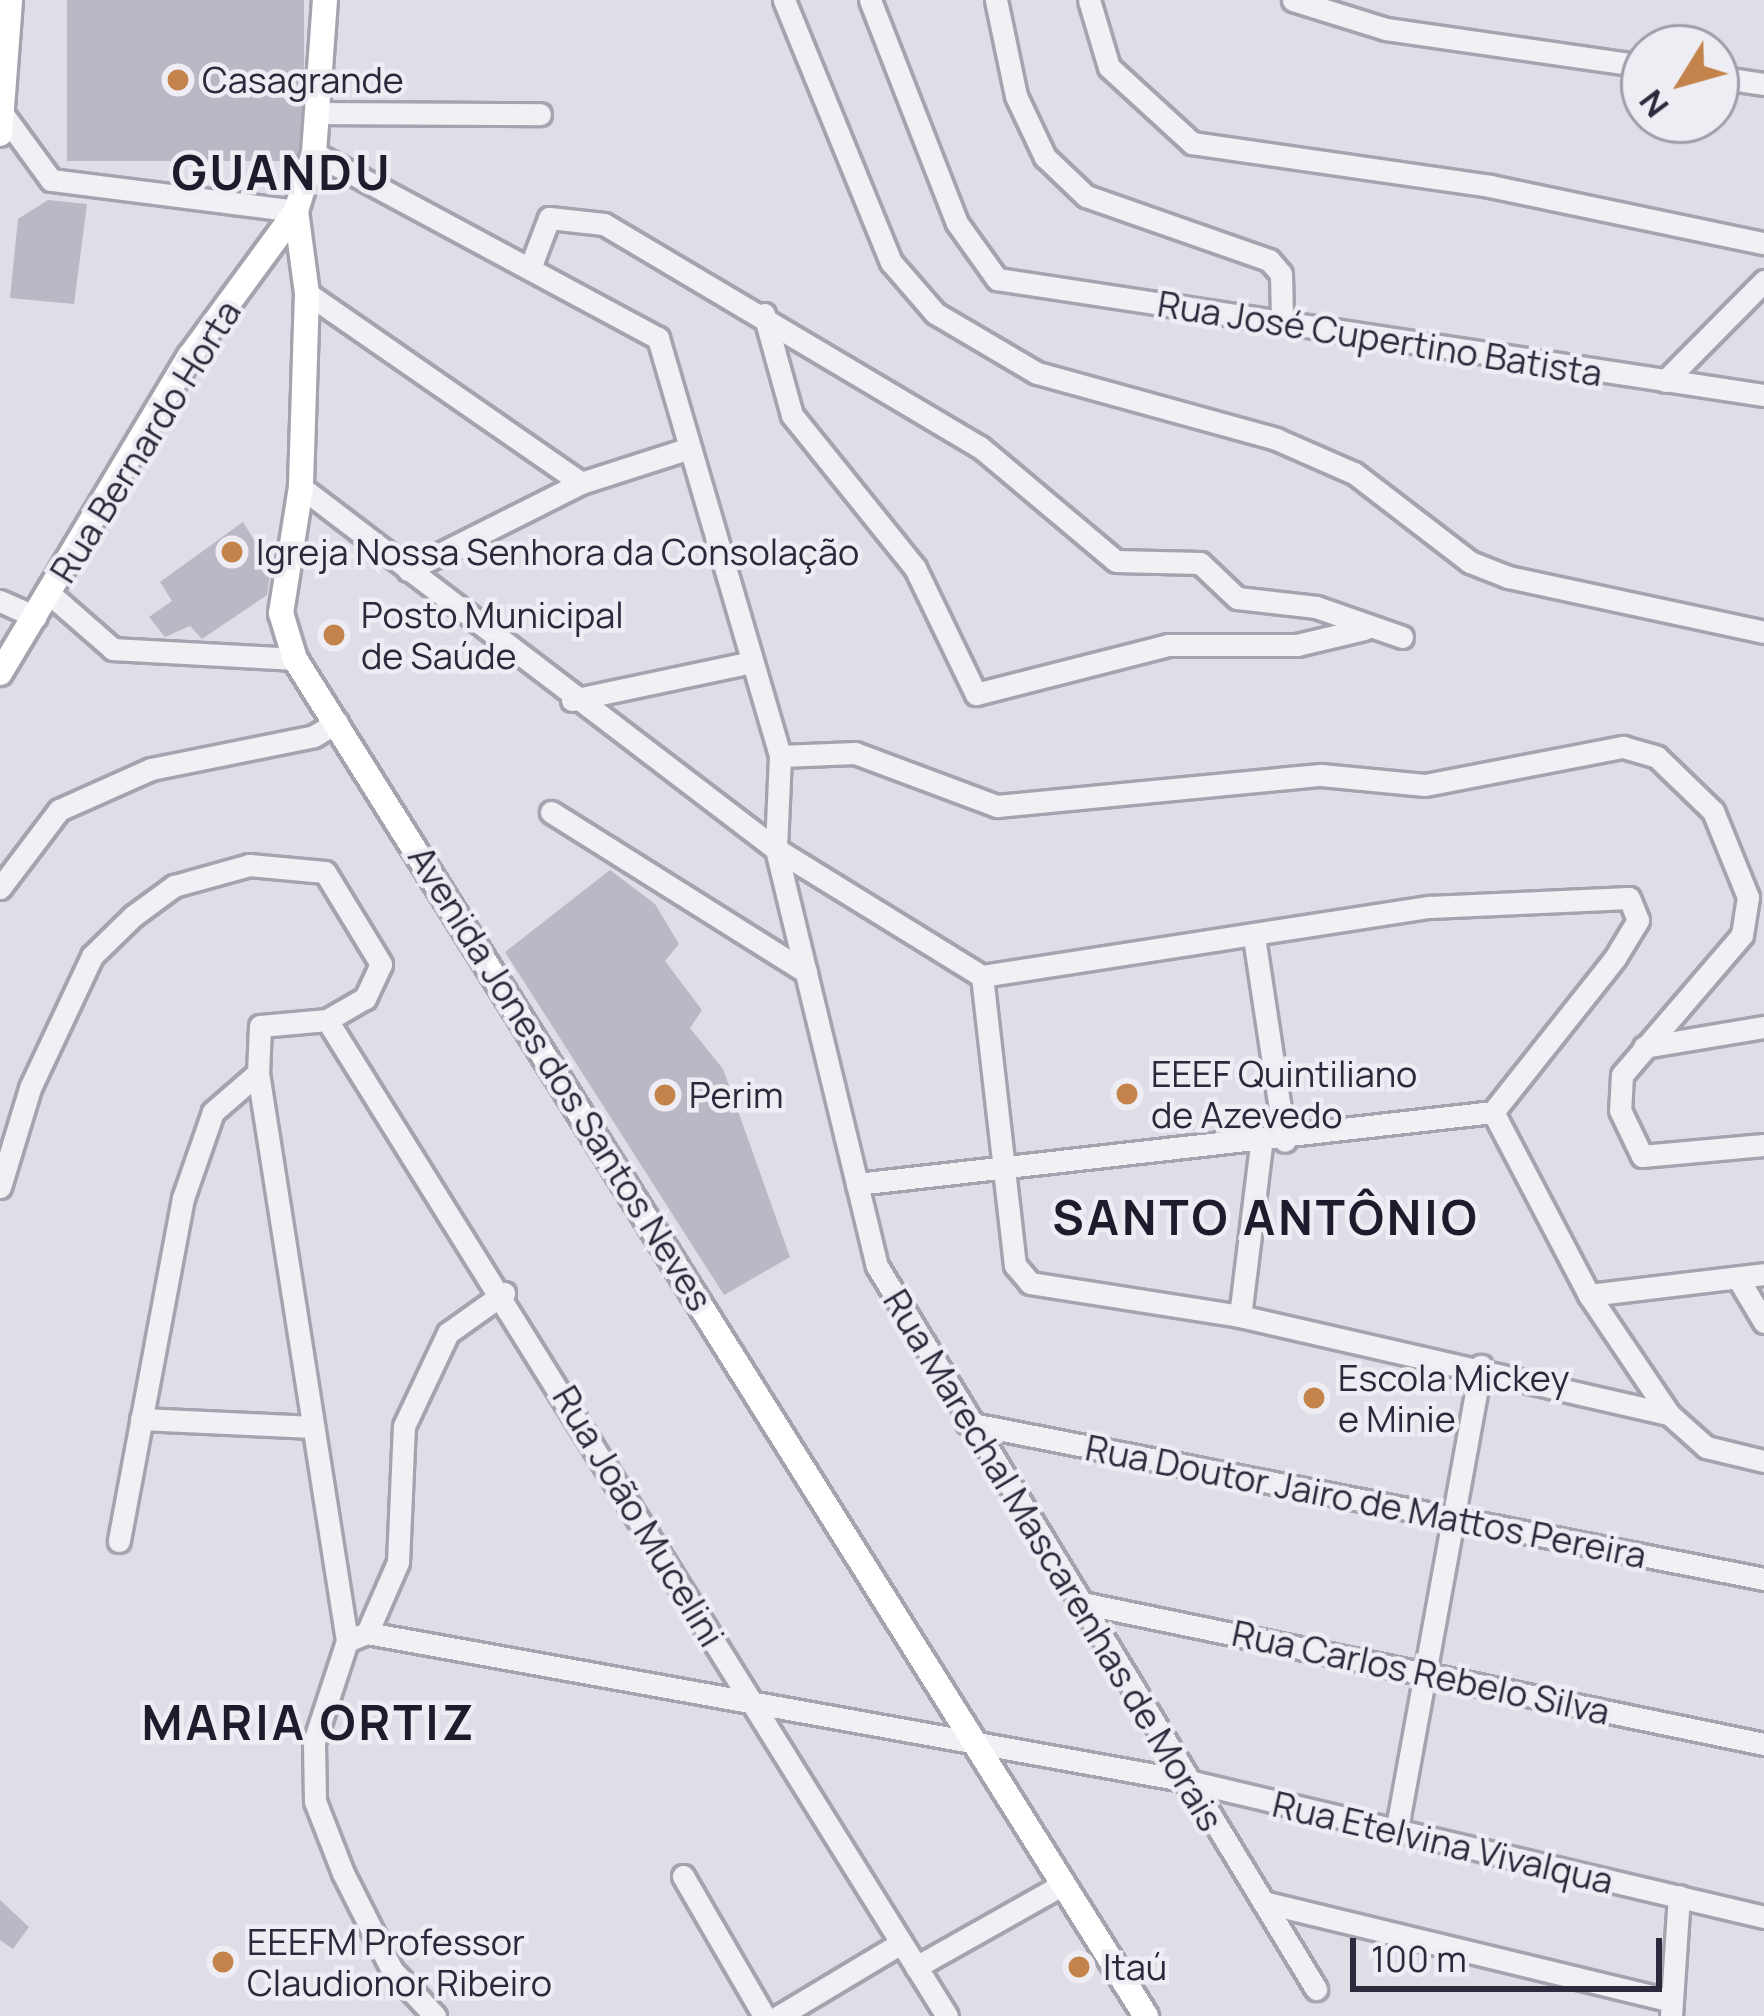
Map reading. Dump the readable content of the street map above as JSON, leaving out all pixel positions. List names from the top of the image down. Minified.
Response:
{"streets":{"main road":["Rua Bernardo Horta","Avenida Jones dos Santos Neves"],"street":["Rua José Cupertino Batista","Rua Doutor Jairo de Mattos Pereira","Rua João Mucelini","Rua Marechal Mascarenhas de Morais","Rua Carlos Rebelo Silva","Rua Etelvina Vivalqua"]},"crossings":[["Rua Bernardo Horta","Avenida Jones dos Santos Neves"],["Rua Bernardo Horta","Rua Marechal Mascarenhas de Morais"],["Avenida Jones dos Santos Neves","Rua Etelvina Vivalqua"],["Rua Doutor Jairo de Mattos Pereira","Rua Marechal Mascarenhas de Morais"],["Rua João Mucelini","Rua Etelvina Vivalqua"],["Rua Marechal Mascarenhas de Morais","Rua Carlos Rebelo Silva"],["Rua Marechal Mascarenhas de Morais","Rua Etelvina Vivalqua"]],"districts":["GUANDU","SANTO ANTÔNIO","MARIA ORTIZ"],"places":["Casagrande","Igreja Nossa Senhora da Consolação","Posto Municipal de Saúde","EEEF Quintiliano de Azevedo","Perim","Escola Mickey e Minie","EEEFM Professor Claudionor Ribeiro","Itaú"],"scale_bar":"100 m","north":"bottom left"}
